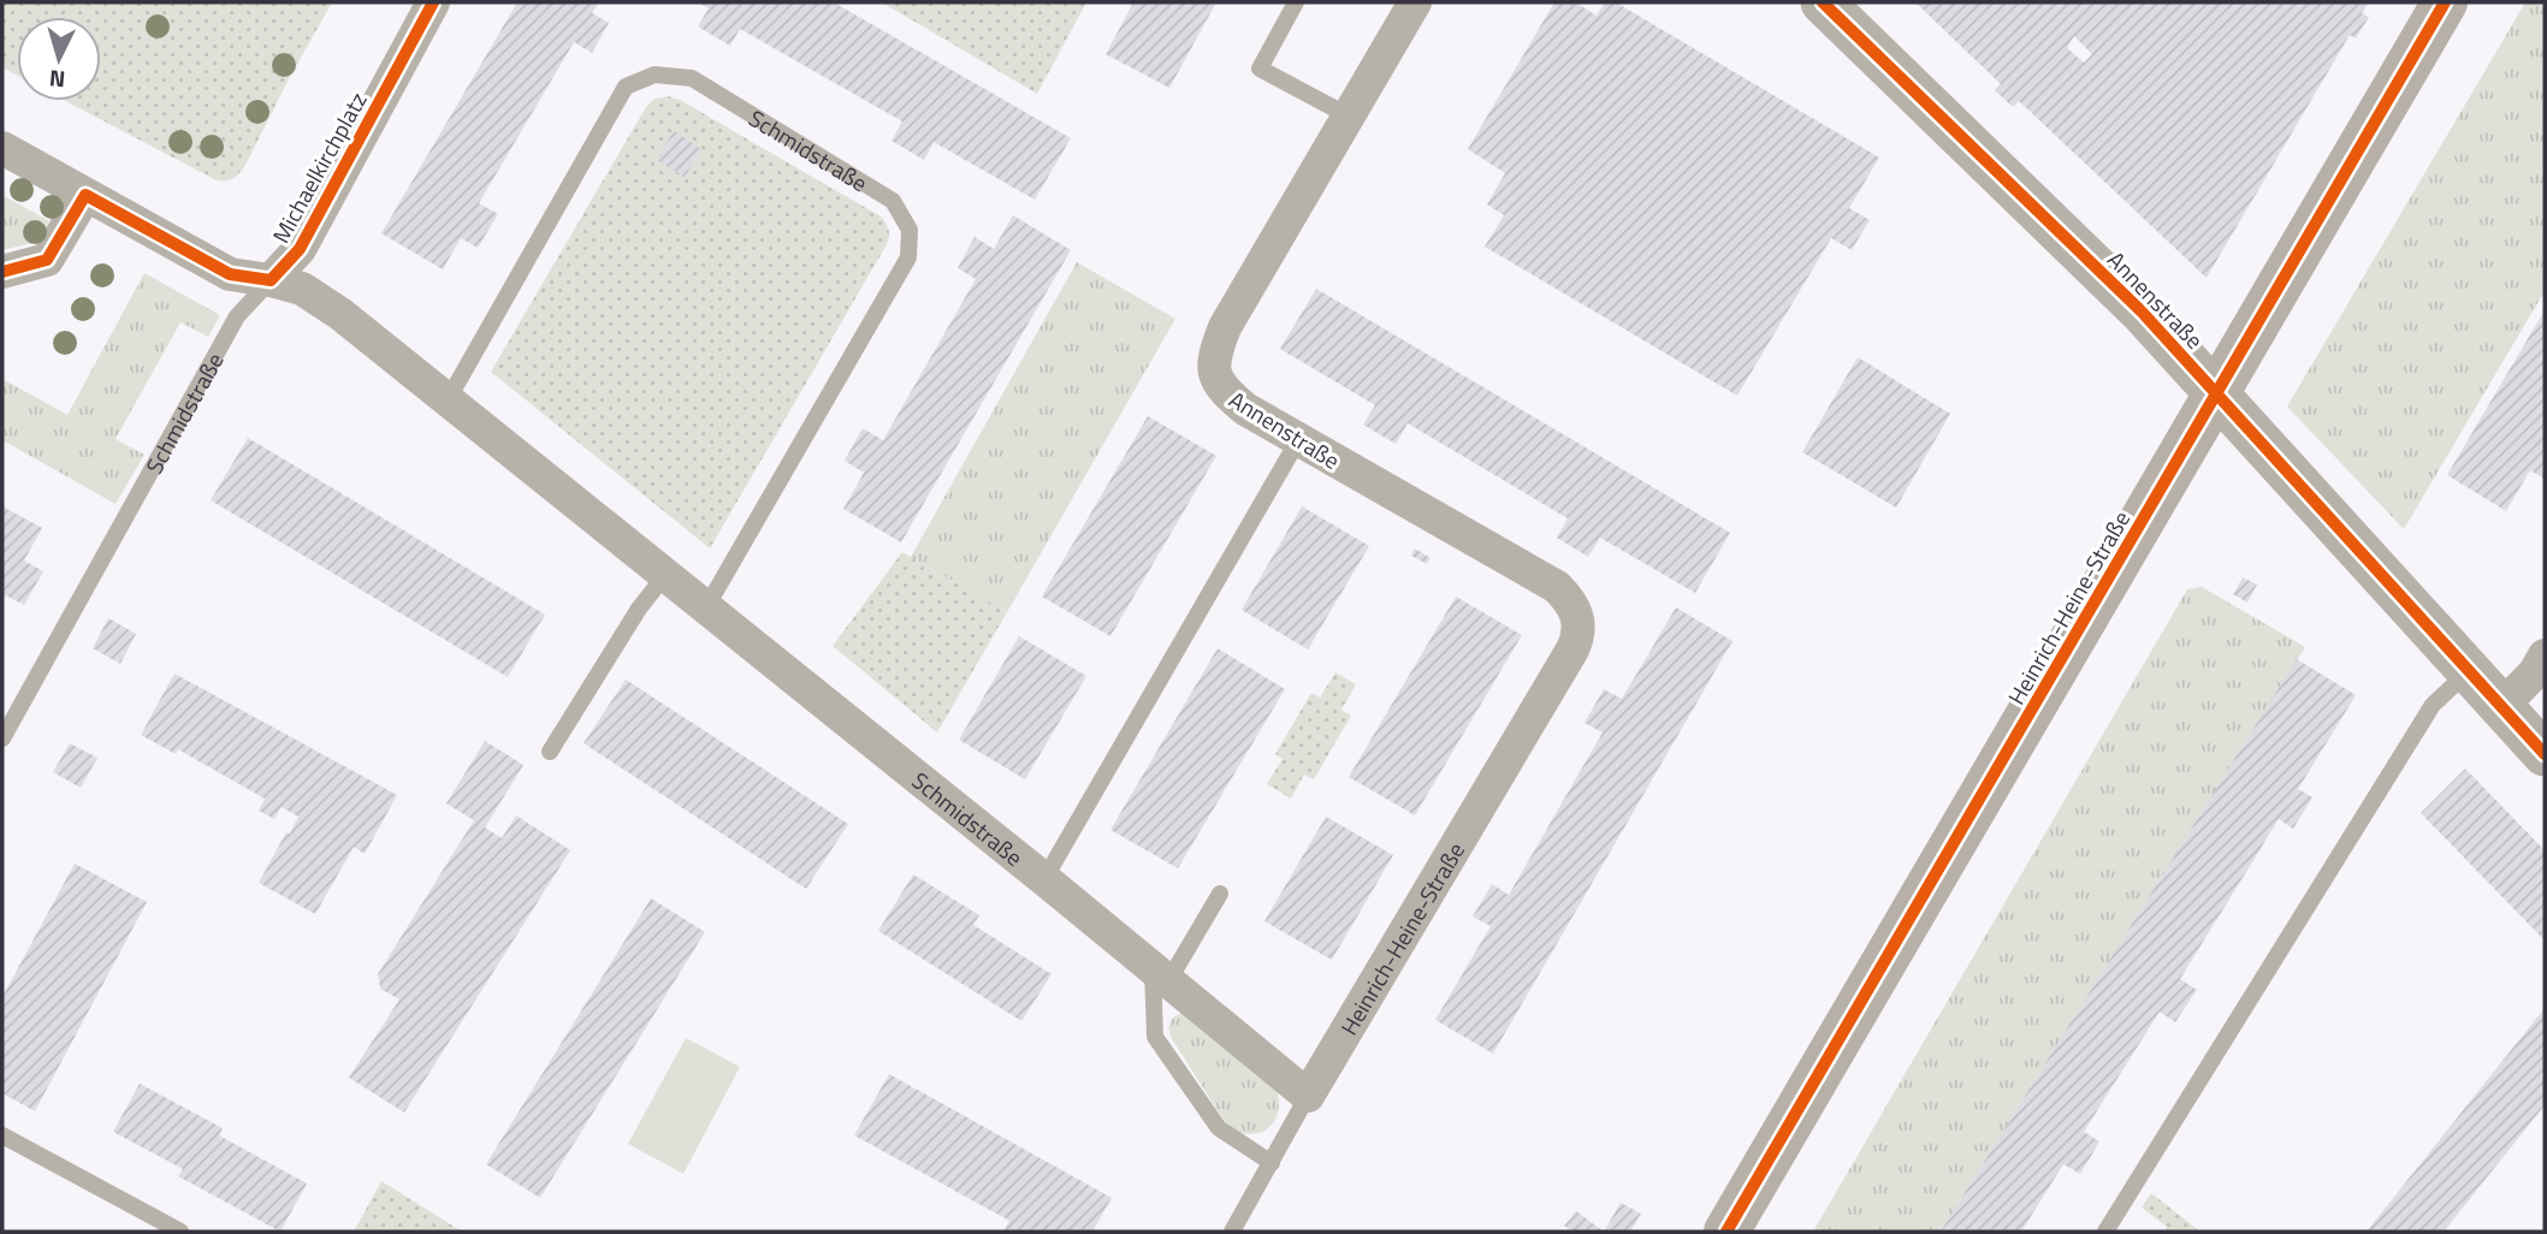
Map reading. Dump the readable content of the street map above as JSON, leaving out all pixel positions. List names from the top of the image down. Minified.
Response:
{"streets":{"main road":["Heinrich-Heine-Straße"],"street":["Schmidstraße","Michaelkirchplatz","Annenstraße"]},"crossings":[["Schmidstraße","Michaelkirchplatz"],["Schmidstraße","Heinrich-Heine-Straße"],["Annenstraße","Heinrich-Heine-Straße"]],"north":"bottom"}
